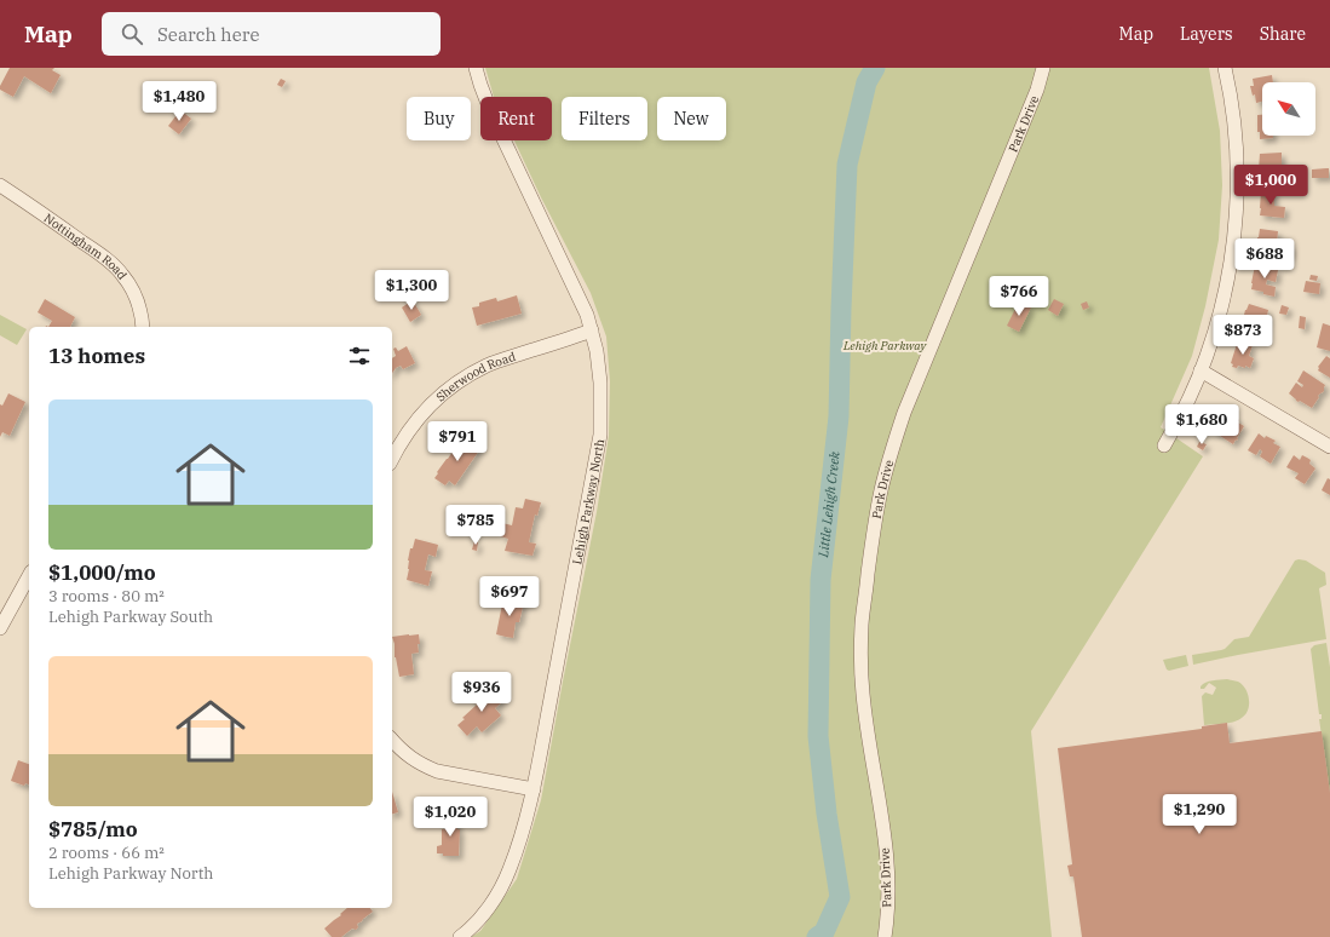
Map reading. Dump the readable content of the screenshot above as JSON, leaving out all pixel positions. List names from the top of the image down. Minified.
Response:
{"streets":{"street":["Park Drive","Nottingham Road","Sherwood Road","Lehigh Parkway North"]},"crossings":[["Sherwood Road","Lehigh Parkway North"]],"water":["Little Lehigh Creek"],"parks":["Lehigh Parkway"],"north":"top left","page":{"header":"Map","search":"Search here","nav":["Map","Layers","Share"],"price":["$1,480","$1,000","$688","$1,300","$766","$873","$1,680","$791","$785","$697","$936","$1,290","$1,020"],"chip":["Buy","Rent","Filters","New"],"heading":"13 homes","list":[{"name":"$1,000/mo","note":"3 rooms · 80 m² · Lehigh Parkway South"},{"name":"$785/mo","note":"2 rooms · 66 m² · Lehigh Parkway North"}]}}
